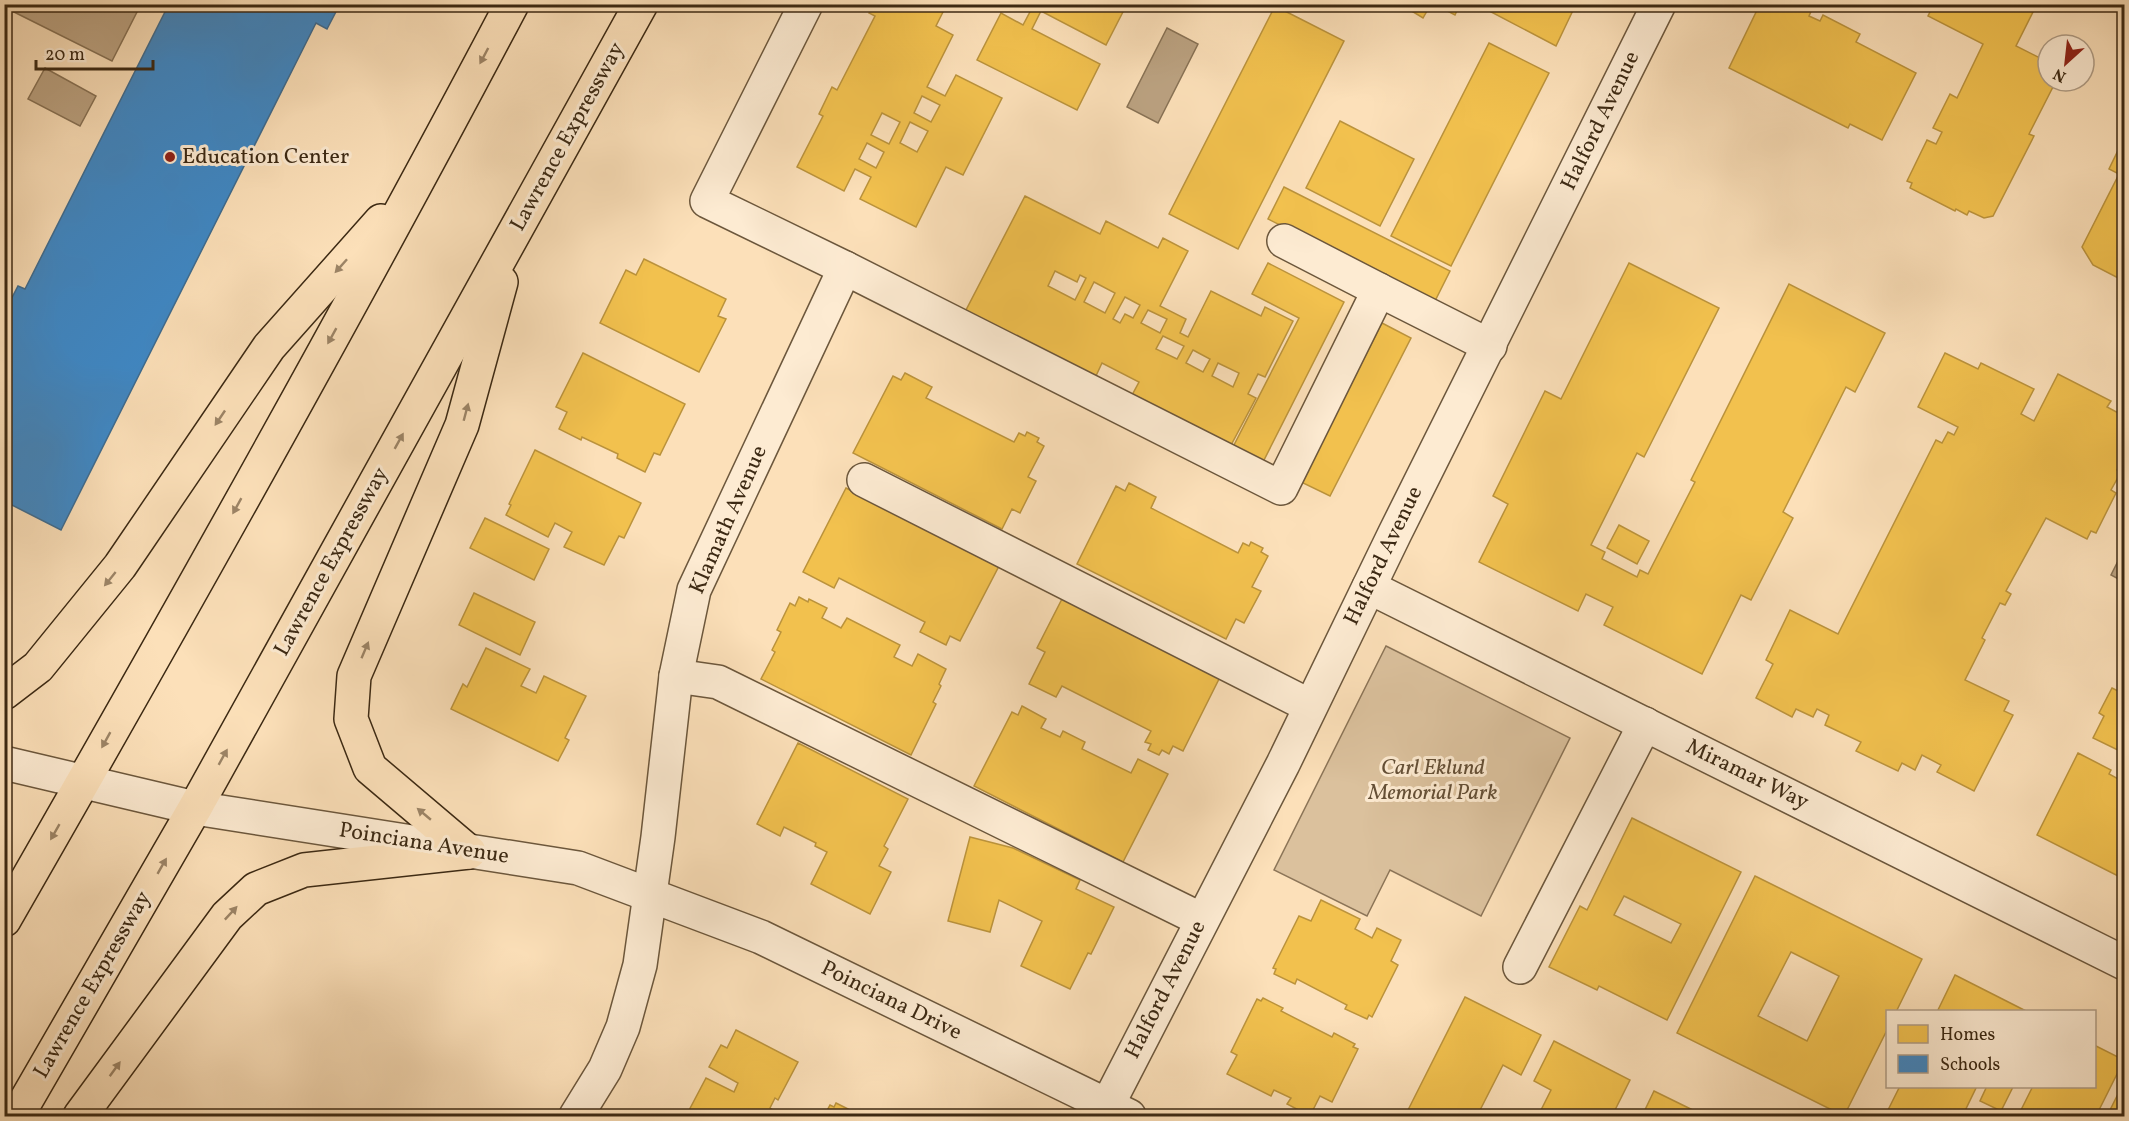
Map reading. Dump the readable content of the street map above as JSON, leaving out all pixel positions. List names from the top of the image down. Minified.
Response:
{"streets":{"highway":["Lawrence Expressway"],"street":["Halford Avenue","Klamath Avenue","Miramar Way","Poinciana Avenue","Poinciana Drive"]},"crossings":[["Halford Avenue","Miramar Way"],["Halford Avenue","Poinciana Drive"],["Lawrence Expressway","Poinciana Avenue"],["Klamath Avenue","Poinciana Avenue"],["Klamath Avenue","Poinciana Drive"],["Poinciana Avenue","Poinciana Drive"]],"parks":["Carl Eklund Memorial Park"],"places":["Education Center"],"legend":["Homes","Schools"],"scale_bar":"20 m","north":"bottom left"}
